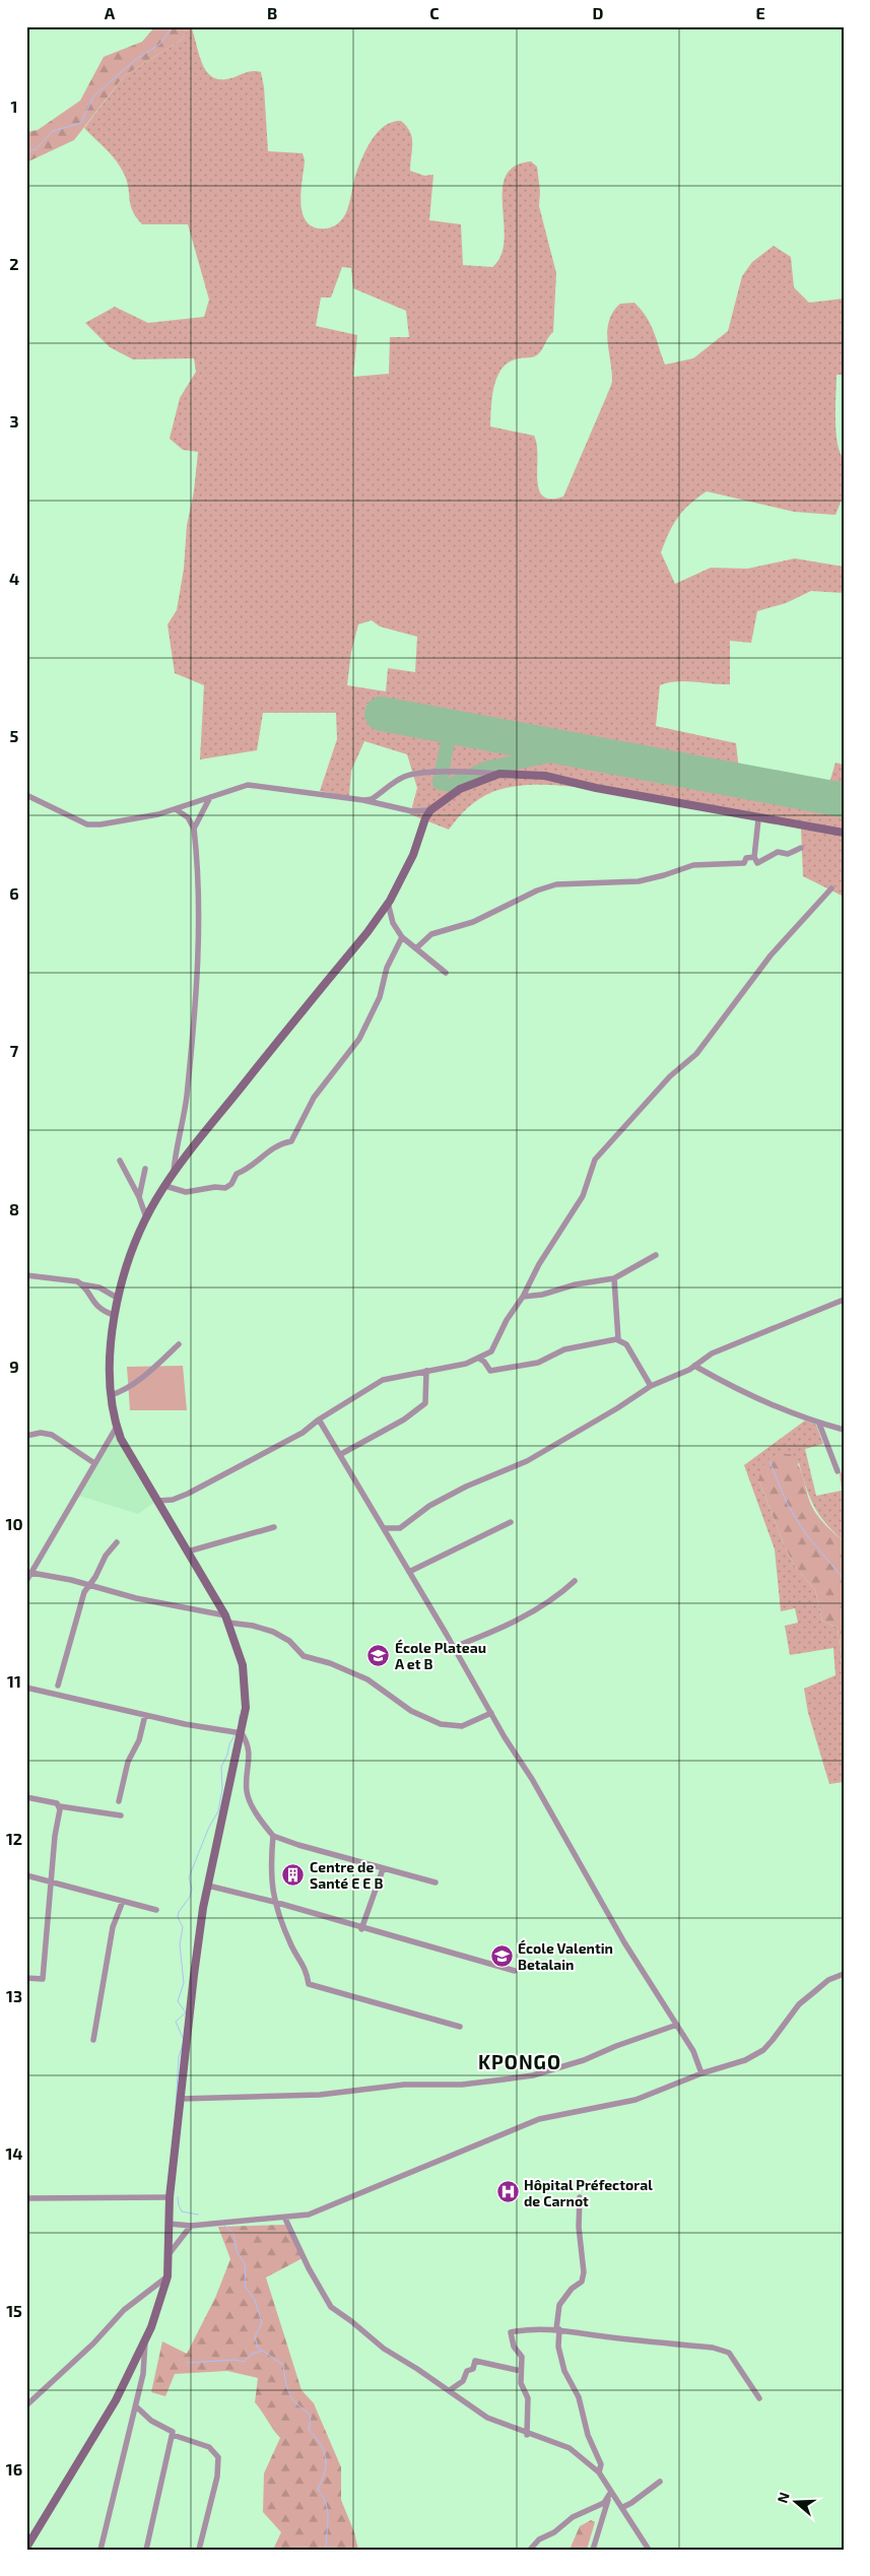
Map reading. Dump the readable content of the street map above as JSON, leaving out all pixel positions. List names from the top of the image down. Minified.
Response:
{"districts":["KPONGO"],"places":{"school or university":["École Plateau A et B","École Valentin Betalain"],"building":["Centre de Santé E E B"],"hospital":["Hôpital Préfectoral de Carnot"]},"north":"left","grid":{"columns":["A","B","C","D","E"],"rows":["1","2","3","4","5","6","7","8","9","10","11","12","13","14","15","16"]}}
